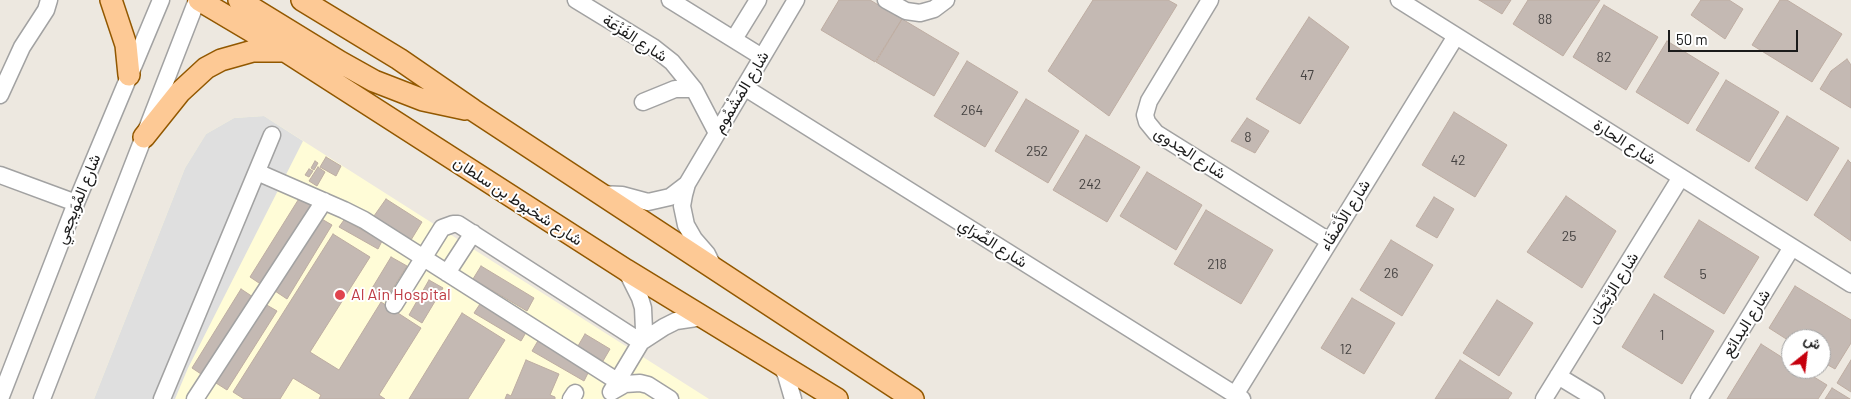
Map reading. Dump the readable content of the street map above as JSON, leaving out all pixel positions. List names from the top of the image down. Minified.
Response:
{"streets":{"main road":["شارع شخبوط بن سلطان"],"street":["شارع الفَزْعَة","شارع المَشْمُوم","شارع الحارة","شارع الجدوى","شارع المُوَيجعِي","شارع الأَصْفَاء","شارع الصِّرَاي","شارع الرَّيْحَان","شارع البدائع"]},"crossings":[["شارع الفَزْعَة","شارع المَشْمُوم"],["شارع المَشْمُوم","شارع الصِّرَاي"],["شارع الحارة","شارع الأَصْفَاء"],["شارع الحارة","شارع الرَّيْحَان"],["شارع الحارة","شارع البدائع"],["شارع الجدوى","شارع الأَصْفَاء"],["شارع الأَصْفَاء","شارع الصِّرَاي"]],"places":["Al Ain Hospital"],"house_numbers":["88","82","47","264","8","252","42","242","25","218","26","5","1","12"],"scale_bar":"50 m","north":"top right"}
